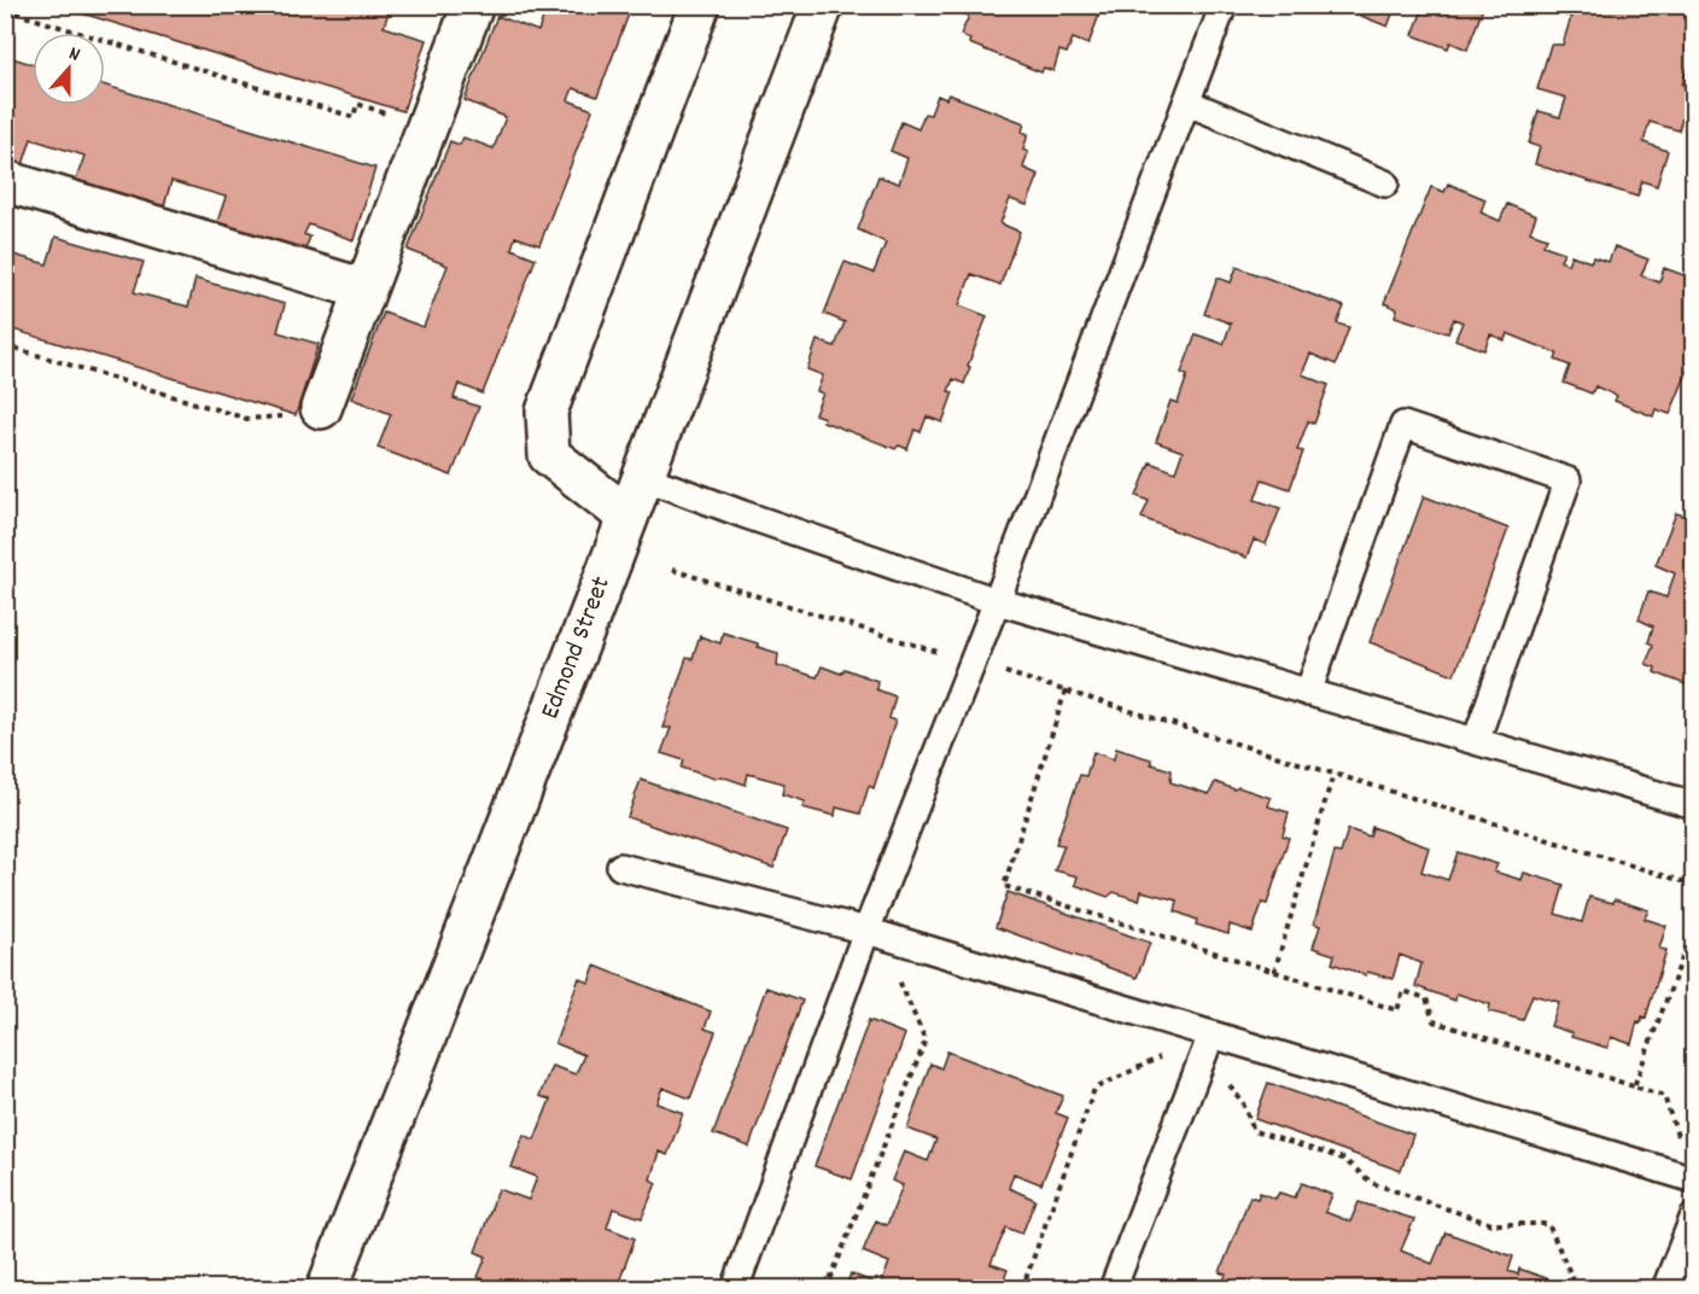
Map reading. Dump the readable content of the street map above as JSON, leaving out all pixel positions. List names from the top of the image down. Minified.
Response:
{"streets":{"street":["Edmond Street"]},"north":"top"}
